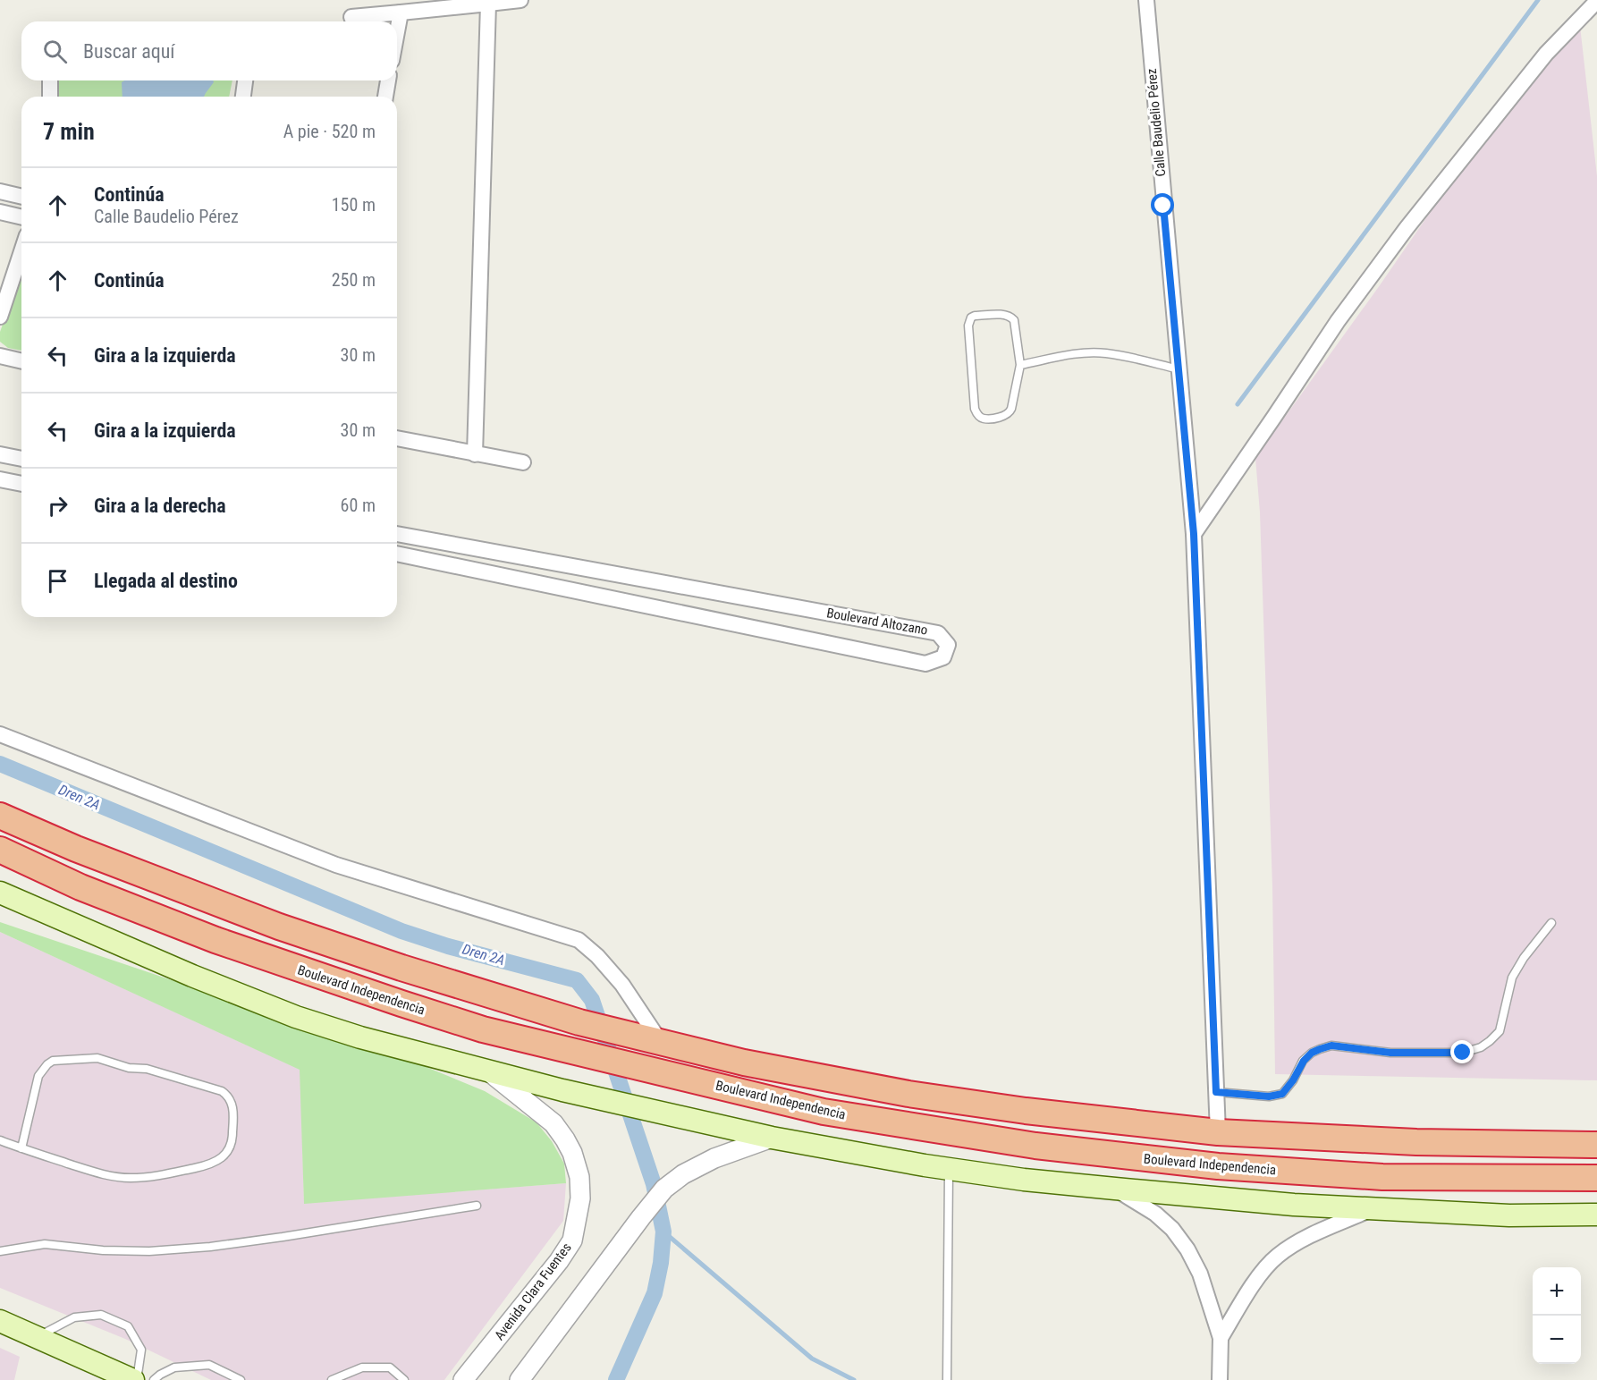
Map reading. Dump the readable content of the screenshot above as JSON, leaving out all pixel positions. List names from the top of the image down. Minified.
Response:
{"streets":{"highway":["Boulevard Independencia"],"street":["Calle Baudelio Pérez","Boulevard Altozano","Avenida Clara Fuentes"]},"water":["Dren 2A"],"page":{"search":"Buscar aquí","heading":["7 min","A pie · 520 m"],"list":[["Continúa","Calle Baudelio Pérez","150 m"],["Continúa","250 m"],["Gira a la izquierda","30 m"],["Gira a la izquierda","30 m"],["Gira a la derecha","60 m"],"Llegada al destino"],"map_buttons":["+","−"]}}
